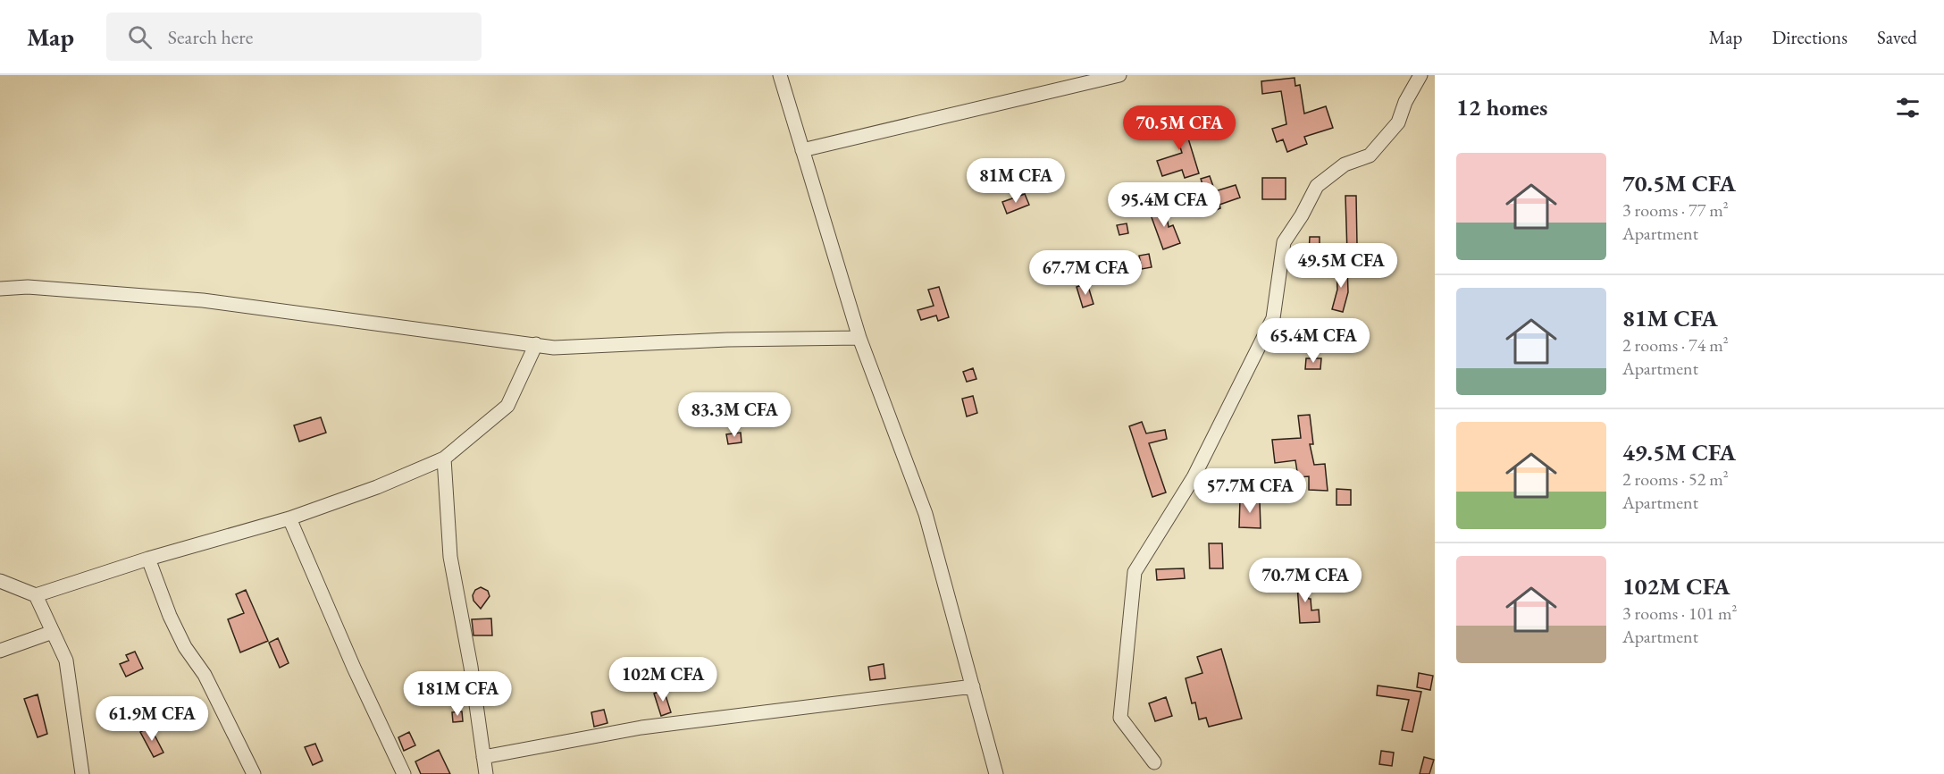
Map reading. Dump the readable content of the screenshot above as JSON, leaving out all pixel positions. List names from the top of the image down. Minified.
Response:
{"page":{"header":"Map","search":"Search here","nav":["Map","Directions","Saved"],"heading":"12 homes","price":["70.5M CFA","81M CFA","95.4M CFA","49.5M CFA","67.7M CFA","65.4M CFA","83.3M CFA","57.7M CFA","70.7M CFA","102M CFA","181M CFA","61.9M CFA"],"list":[{"name":"70.5M CFA","note":"3 rooms · 77 m² · Apartment"},{"name":"81M CFA","note":"2 rooms · 74 m² · Apartment"},{"name":"49.5M CFA","note":"2 rooms · 52 m² · Apartment"},{"name":"102M CFA","note":"3 rooms · 101 m² · Apartment"}]}}
